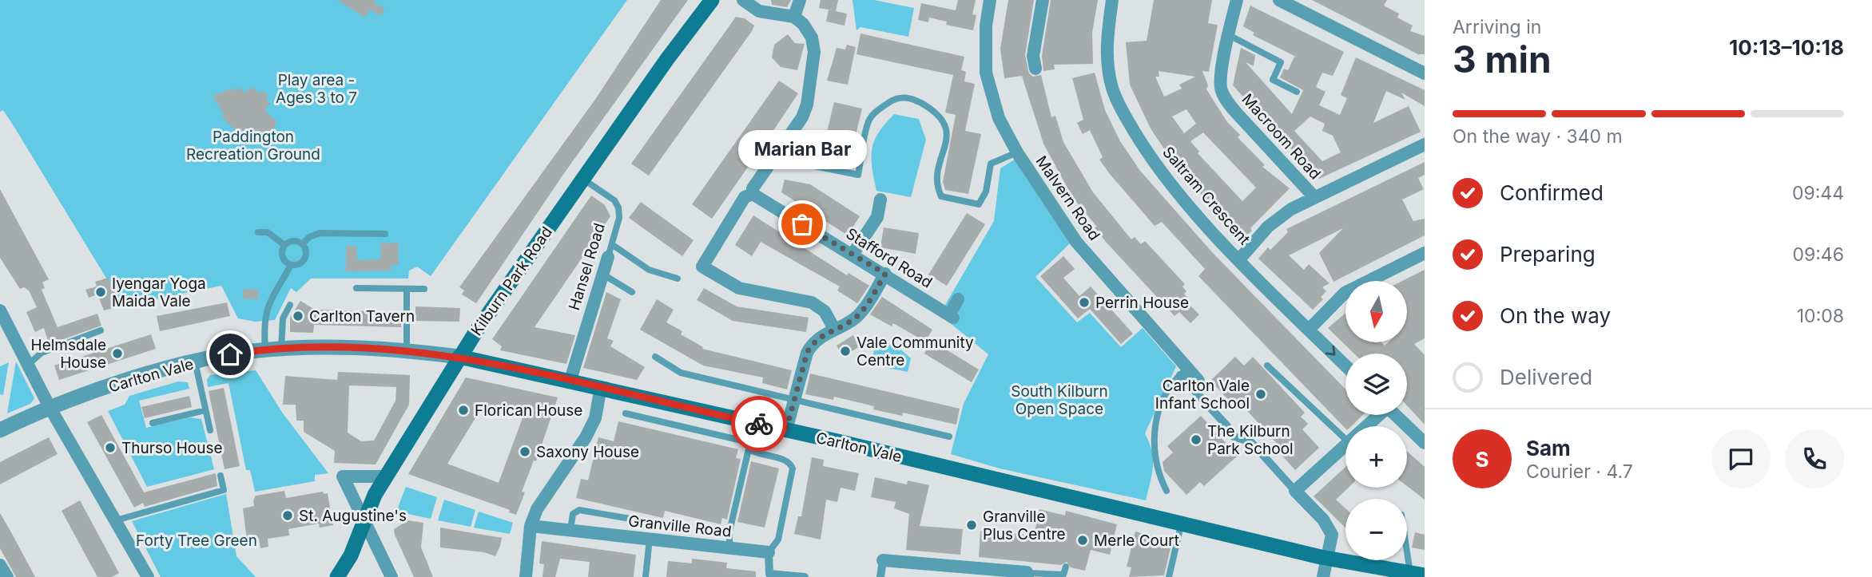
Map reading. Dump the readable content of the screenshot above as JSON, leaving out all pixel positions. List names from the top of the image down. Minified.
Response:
{"streets":{"main road":["Kilburn Park Road","Carlton Vale"],"street":["Macroom Road","Saltram Crescent","Malvern Road","Stafford Road","Hansel Road","Granville Road"]},"crossings":[["Malvern Road","Carlton Vale"],["Hansel Road","Kilburn Park Road"],["Hansel Road","Carlton Vale"],["Kilburn Park Road","Carlton Vale"]],"parks":["Play area - Ages 3 to 7","Paddington Recreation Ground","South Kilburn Open Space","Forty Tree Green"],"places":["Marian Bar","Iyengar Yoga Maida Vale","Perrin House","Carlton Tavern","Vale Community Centre","Helmsdale House","Carlton Vale Infant School","Florican House","The Kilburn Park School","Thurso House","Saxony House","St. Augustine's","Granville Plus Centre","Merle Court"],"north":"bottom","page":{"heading":["3 min","Arriving in","10:13–10:18"],"panel":["Sam","Courier · 4.7"],"bar":"On the way · 340 m","bubble":"Marian Bar","list":[["Confirmed","09:44"],["Preparing","09:46"],["On the way","10:08"],"Delivered"],"map_buttons":["+","−"],"round":"S"}}
